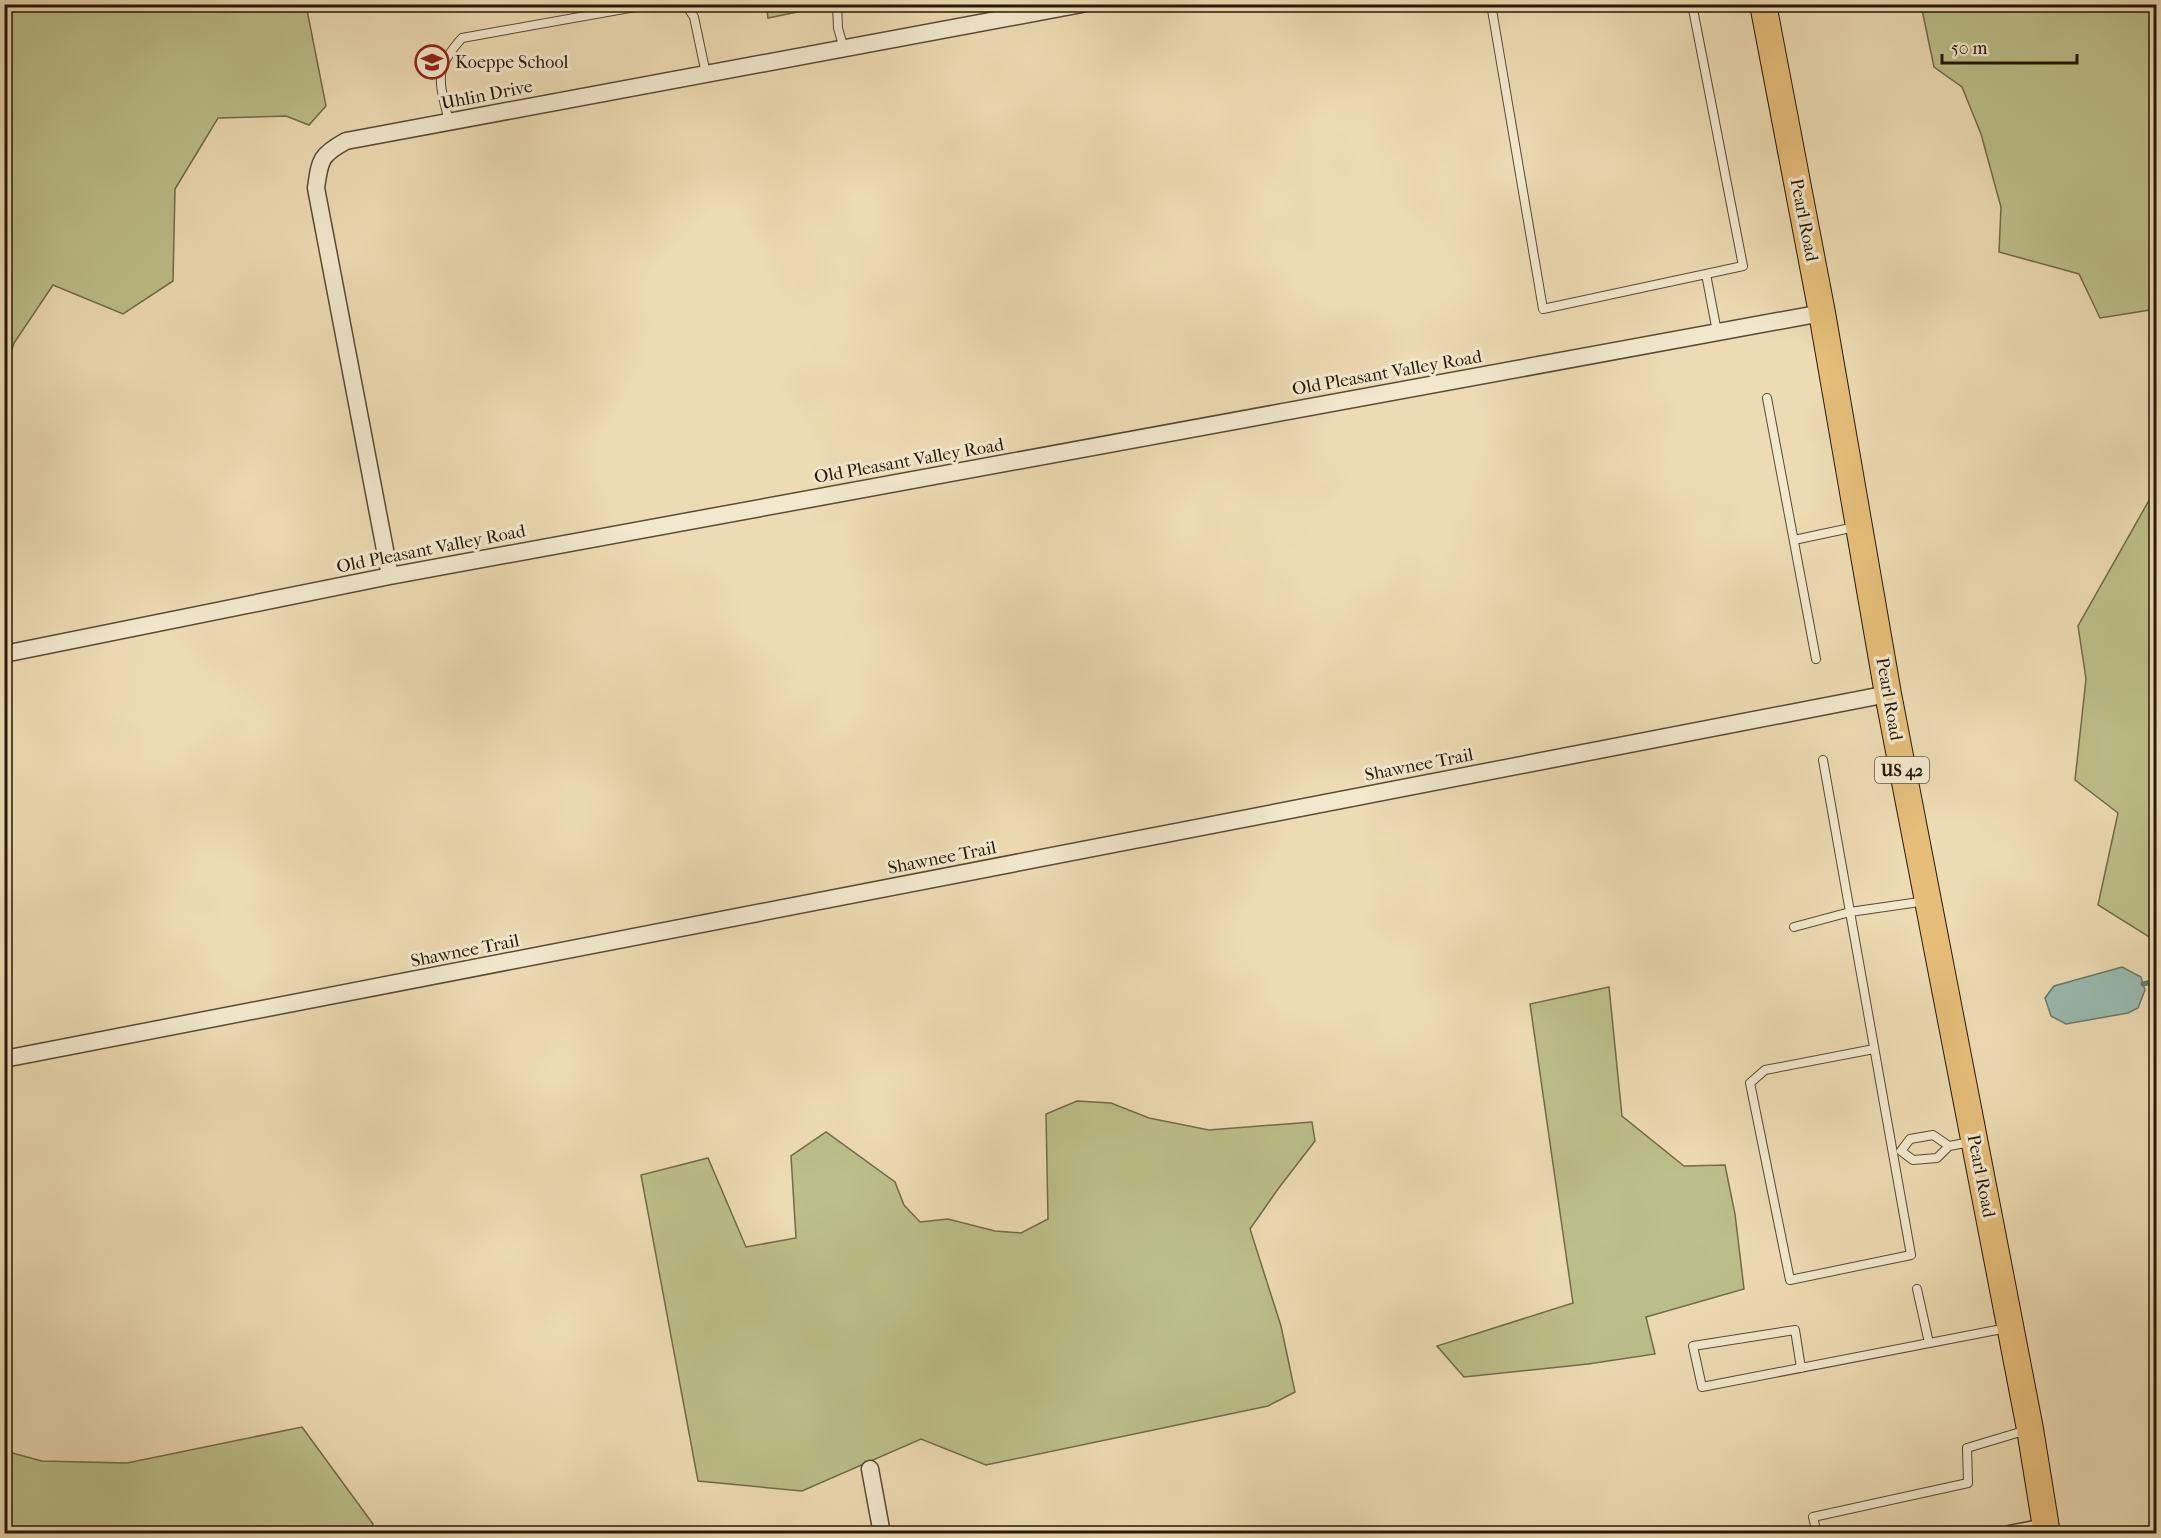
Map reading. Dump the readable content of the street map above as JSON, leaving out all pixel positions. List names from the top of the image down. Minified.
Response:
{"streets":{"main road":["Pearl Road","US 42"],"street":["Uhlin Drive","Old Pleasant Valley Road","Shawnee Trail"]},"crossings":[["Uhlin Drive","Old Pleasant Valley Road"],["Pearl Road","Old Pleasant Valley Road"],["Pearl Road","Shawnee Trail"]],"places":{"school or university":["Koeppe School"]},"scale_bar":"50 m"}
